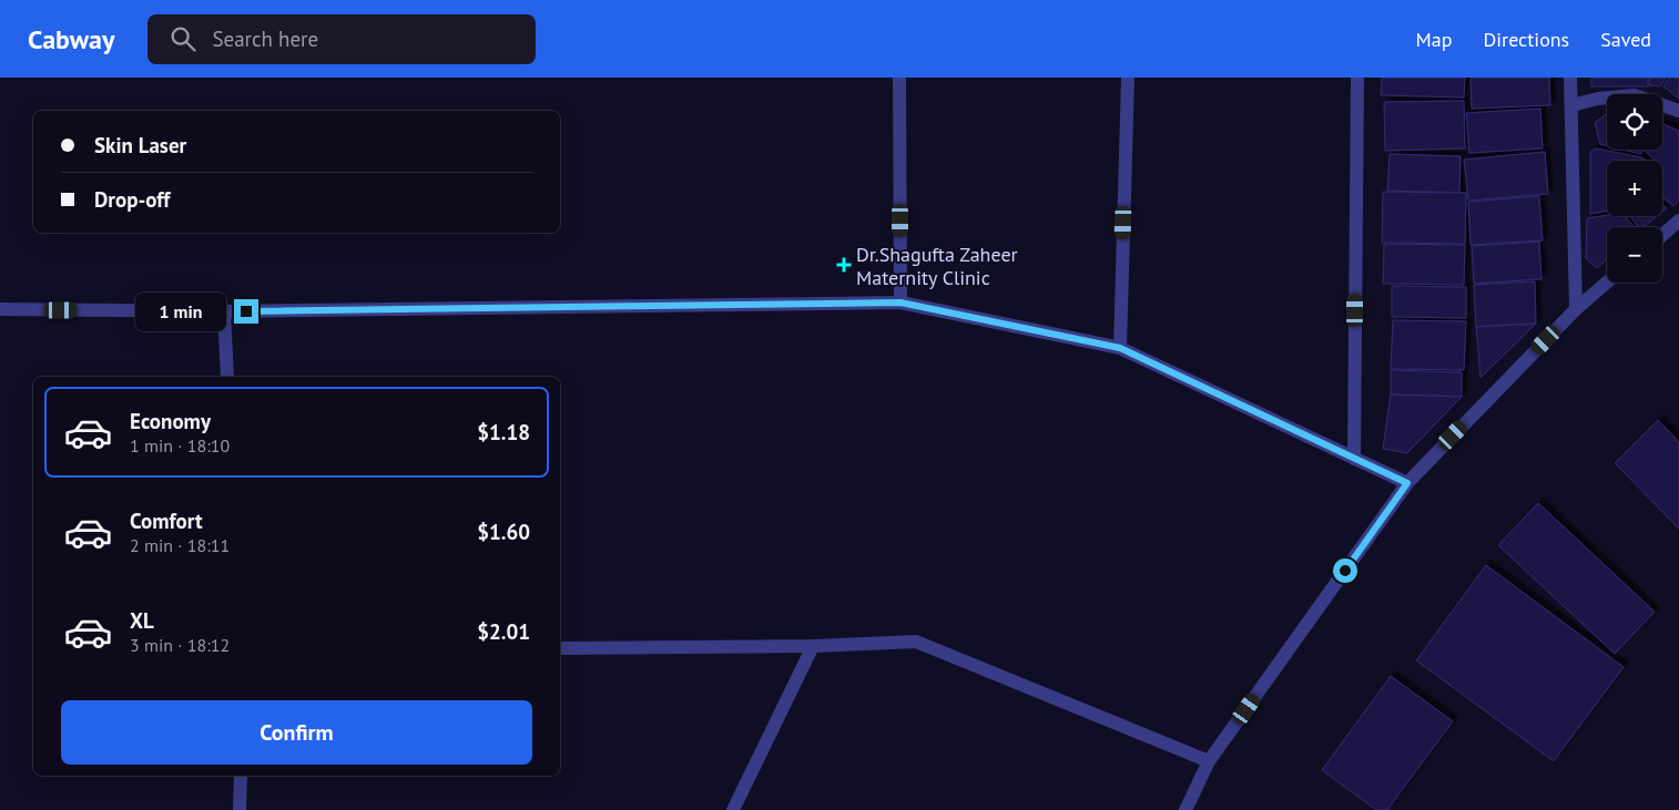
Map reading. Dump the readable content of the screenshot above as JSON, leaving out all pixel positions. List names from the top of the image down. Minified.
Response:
{"places":{"health":["Dr.Shagufta Zaheer Maternity Clinic"]},"page":{"header":"Cabway","search":"Search here","nav":["Map","Directions","Saved"],"map_buttons":["+","−"],"banner":["Skin Laser","Drop-off"],"bubble":"1 min","list":[{"name":"Economy","note":"1 min · 18:10","value":"$1.18"},{"name":"Comfort","note":"2 min · 18:11","value":"$1.60"},{"name":"XL","note":"3 min · 18:12","value":"$2.01"}],"buttons":"Confirm"}}
